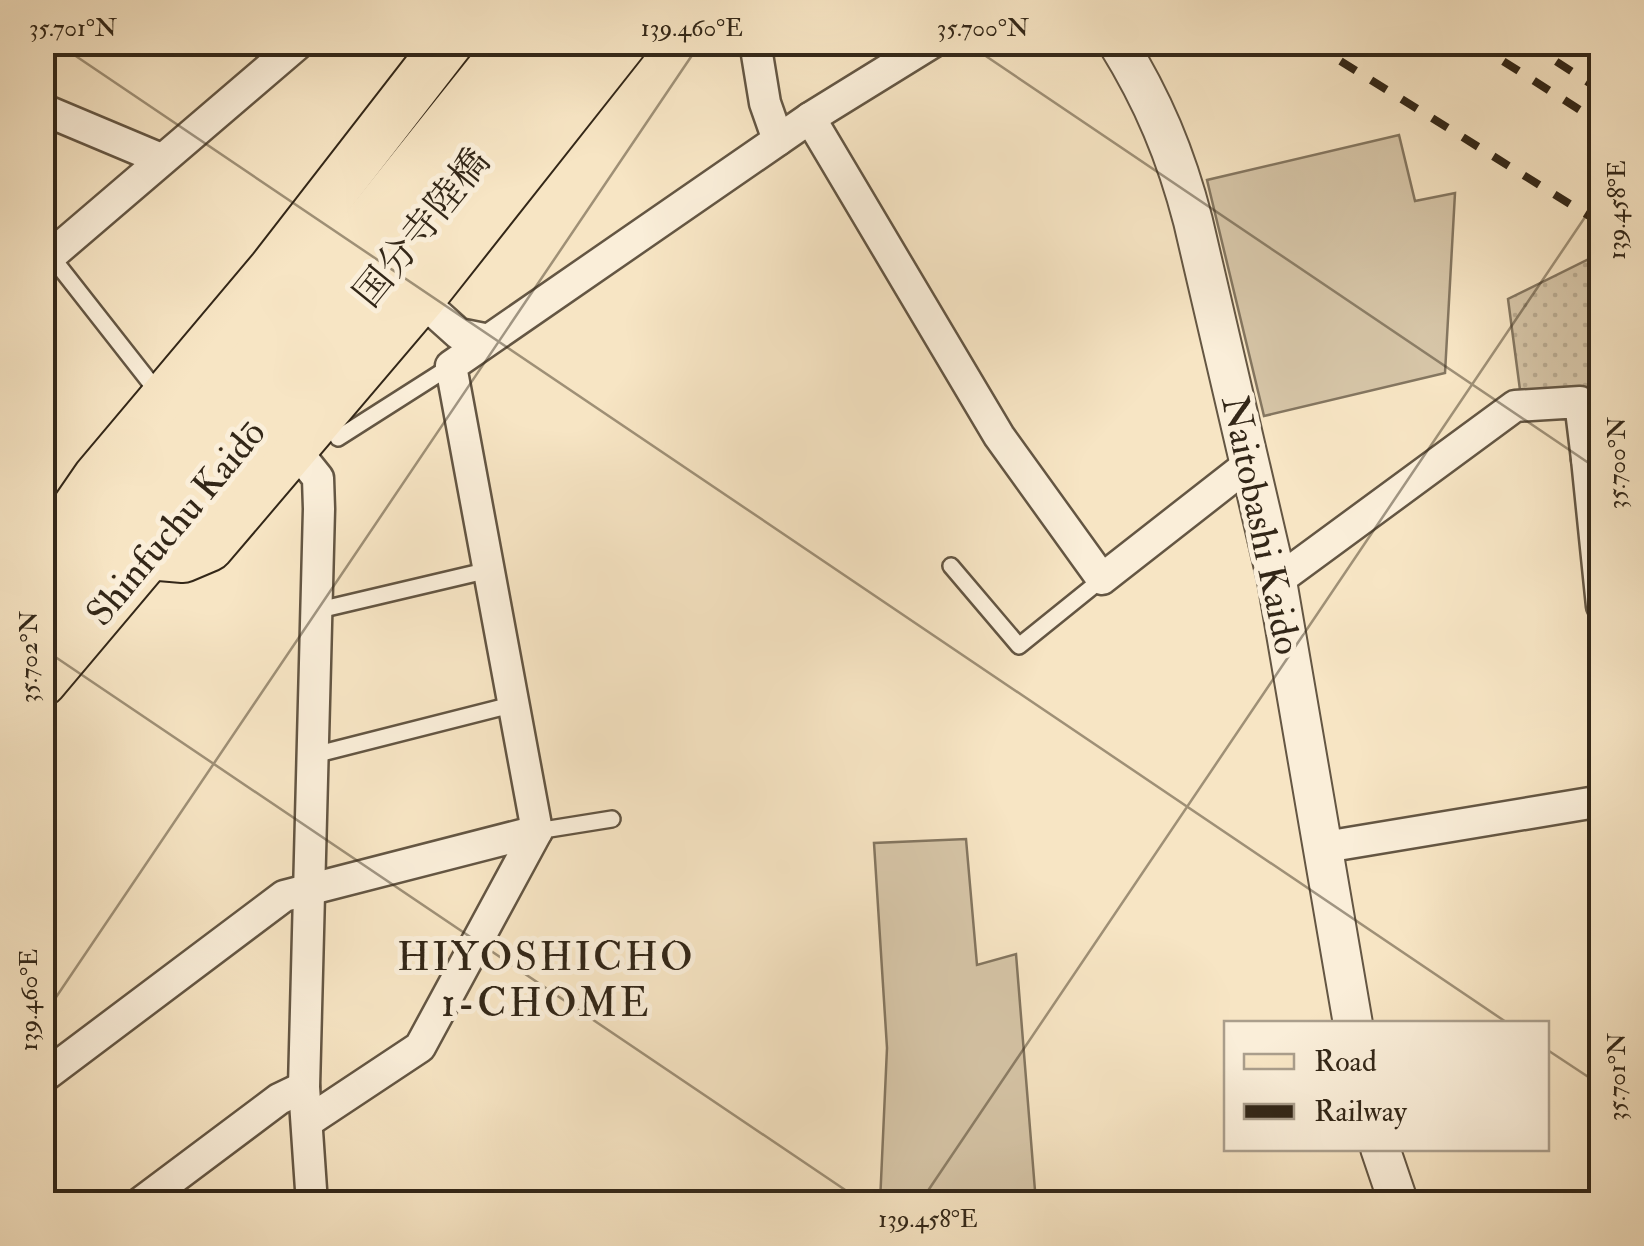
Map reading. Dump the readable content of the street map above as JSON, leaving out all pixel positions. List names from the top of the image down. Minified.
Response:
{"streets":{"main road":["国分寺陸橋","Shinfuchu Kaidō"],"street":["Naitobashi Kaido"]},"crossings":[["国分寺陸橋","Shinfuchu Kaidō"]],"districts":["HIYOSHICHO 1-CHOME"],"legend":["Road","Railway"],"coordinates":["35.701°N","139.460°E","35.700°N","139.458°E","35.702°N"]}
